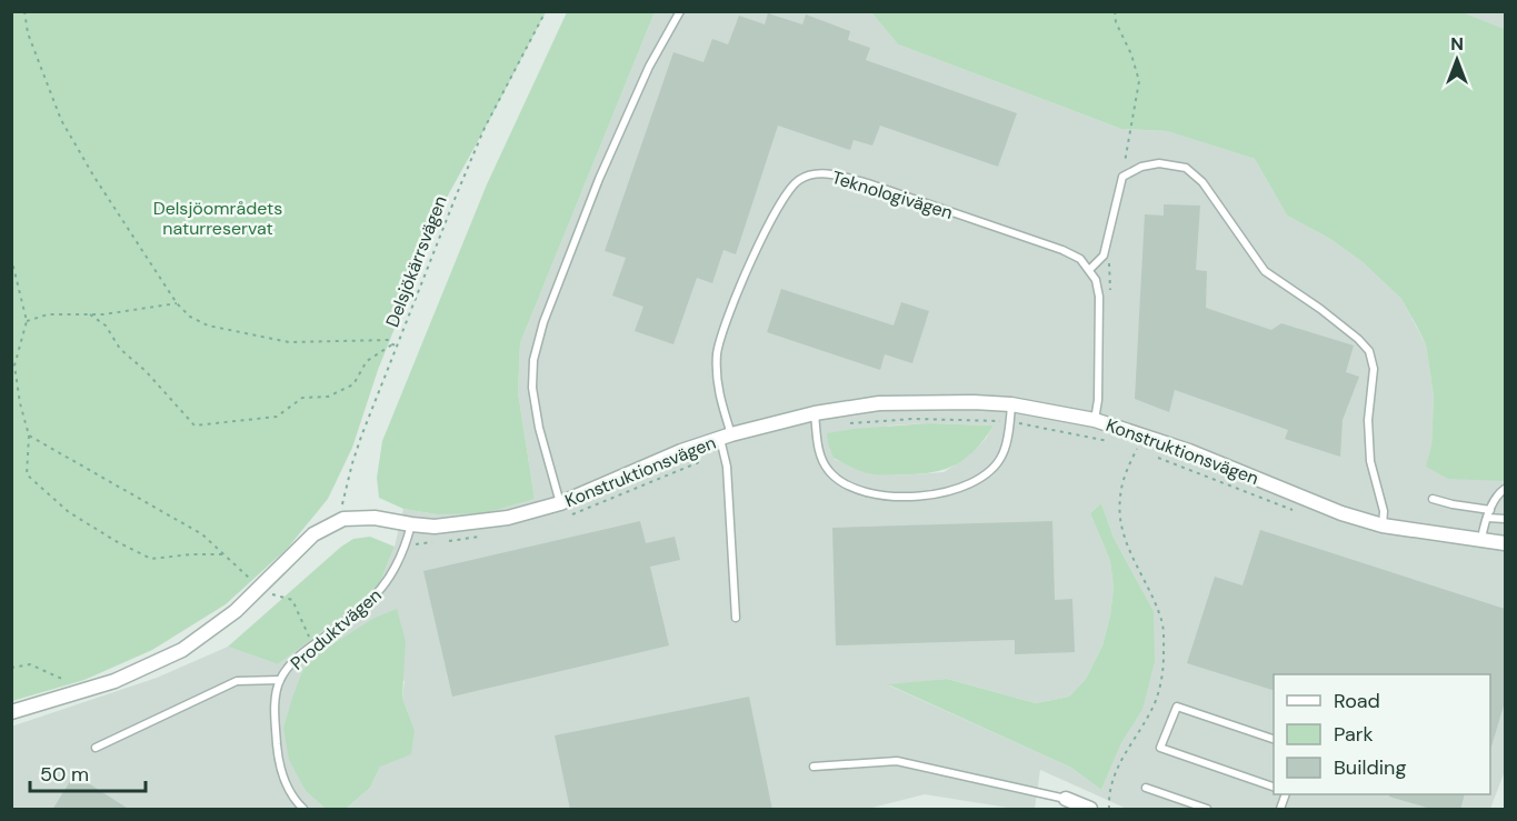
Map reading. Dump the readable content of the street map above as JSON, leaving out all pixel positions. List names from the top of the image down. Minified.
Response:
{"streets":{"street":["Konstruktionsvägen"],"lane":["Teknologivägen","Produktvägen"],"path":["Delsjökärrsvägen"]},"crossings":[["Teknologivägen","Konstruktionsvägen"],["Delsjökärrsvägen","Konstruktionsvägen"],["Konstruktionsvägen","Produktvägen"]],"parks":["Delsjöområdets naturreservat"],"legend":["Road","Park","Building"],"scale_bar":"50 m","north":"top"}
